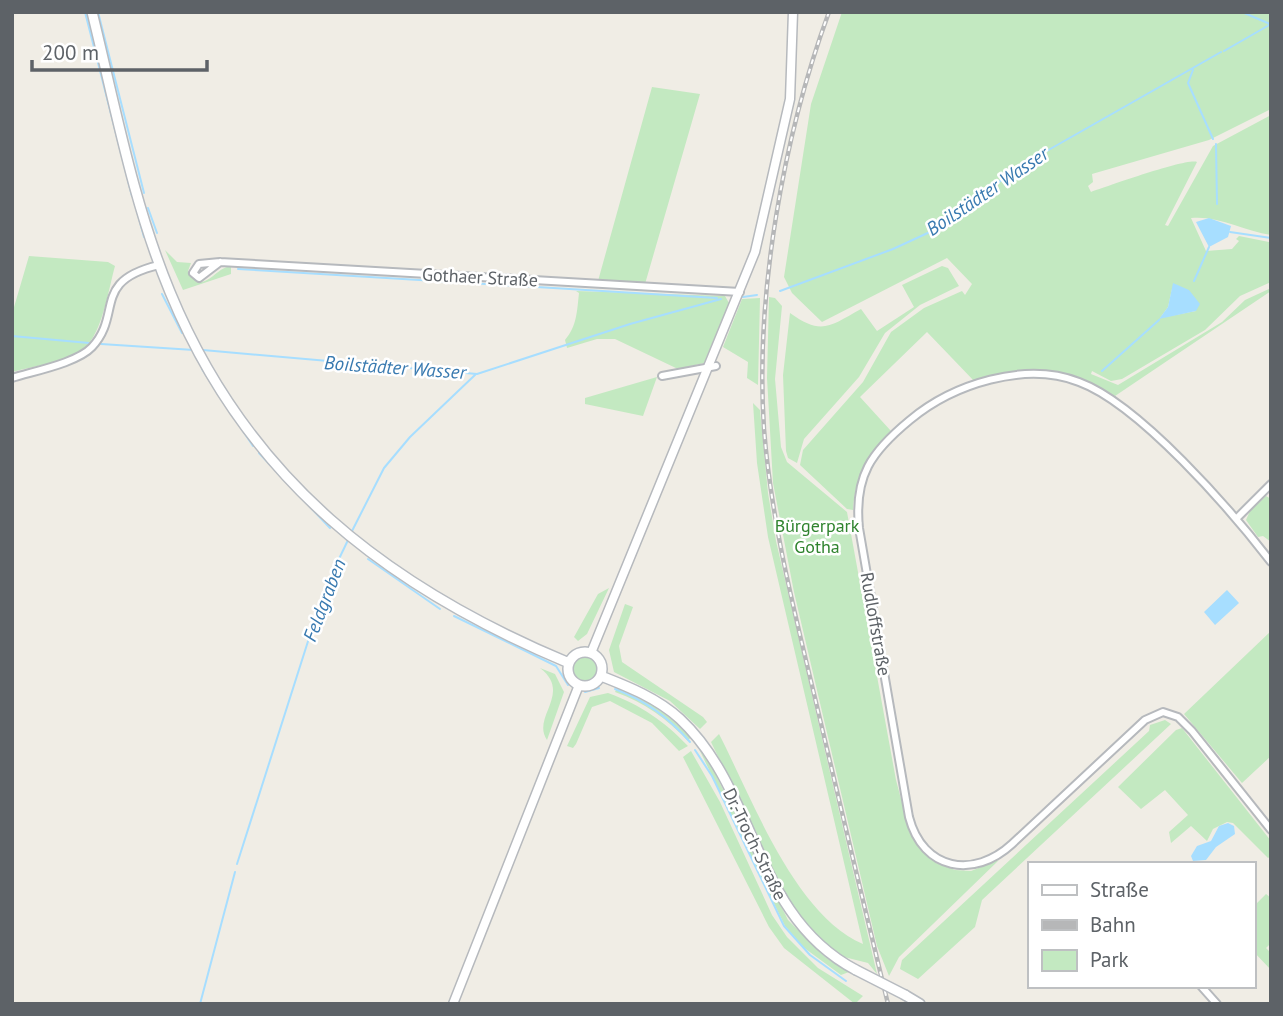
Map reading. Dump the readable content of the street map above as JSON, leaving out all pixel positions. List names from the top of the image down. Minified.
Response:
{"streets":{"main road":["Dr.-Troch-Straße"],"street":["Gothaer Straße","Rudloffstraße"]},"water":["Boilstädter Wasser","Feldgraben"],"parks":["Bürgerpark Gotha"],"legend":["Straße","Bahn","Park"],"scale_bar":"200 m"}
